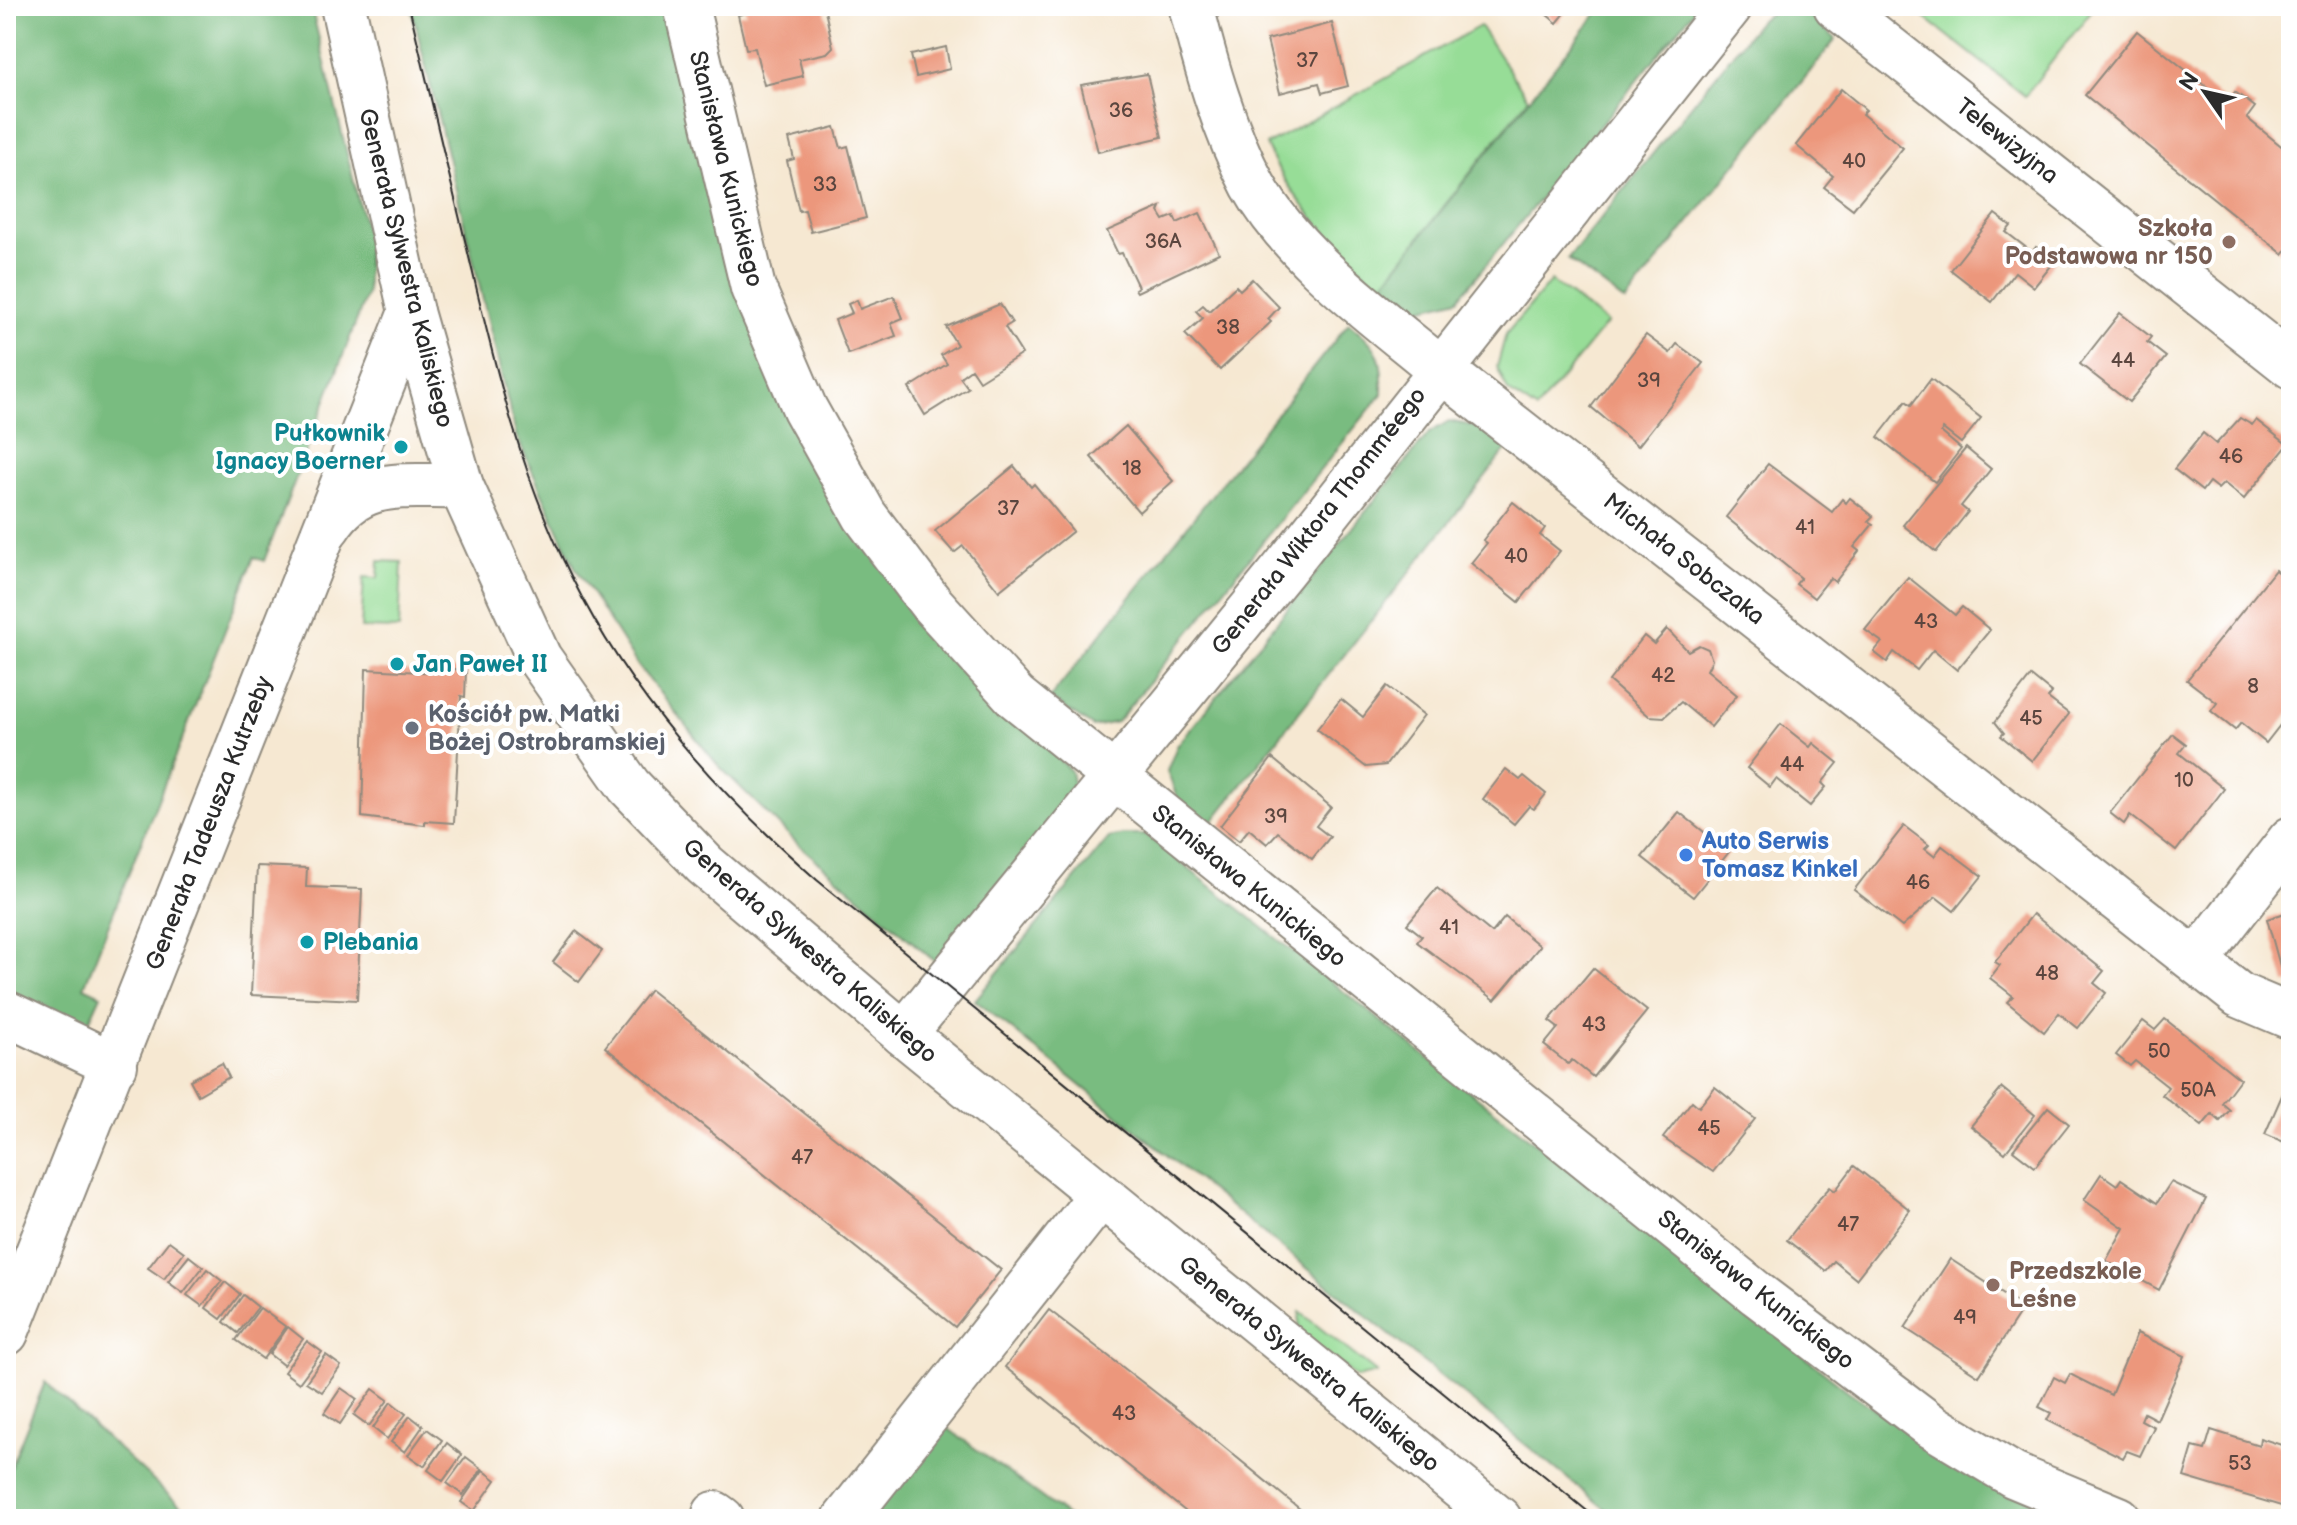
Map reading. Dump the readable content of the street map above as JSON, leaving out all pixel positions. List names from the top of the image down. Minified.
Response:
{"streets":{"street":["Telewizyjna","Stanisława Kunickiego","Generała Sylwestra Kaliskiego","Generała Wiktora Thomméego","Michała Sobczaka","Generała Tadeusza Kutrzeby"]},"crossings":[["Stanisława Kunickiego","Generała Wiktora Thomméego"],["Generała Sylwestra Kaliskiego","Generała Wiktora Thomméego"],["Generała Sylwestra Kaliskiego","Generała Tadeusza Kutrzeby"],["Generała Wiktora Thomméego","Michała Sobczaka"]],"places":["Szkoła Podstawowa nr 150","Pułkownik Ignacy Boerner","Jan Paweł II","Kościół pw. Matki Bożej Ostrobramskiej","Auto Serwis Tomasz Kinkel","Plebania","Przedszkole Leśne"],"house_numbers":["37","36","40","33","36A","38","44","39","46","18","37","41","40","43","42","8","45","44","10","39","46","41","48","43","50","50A","45","47","47","49","43","53"],"north":"top left"}
